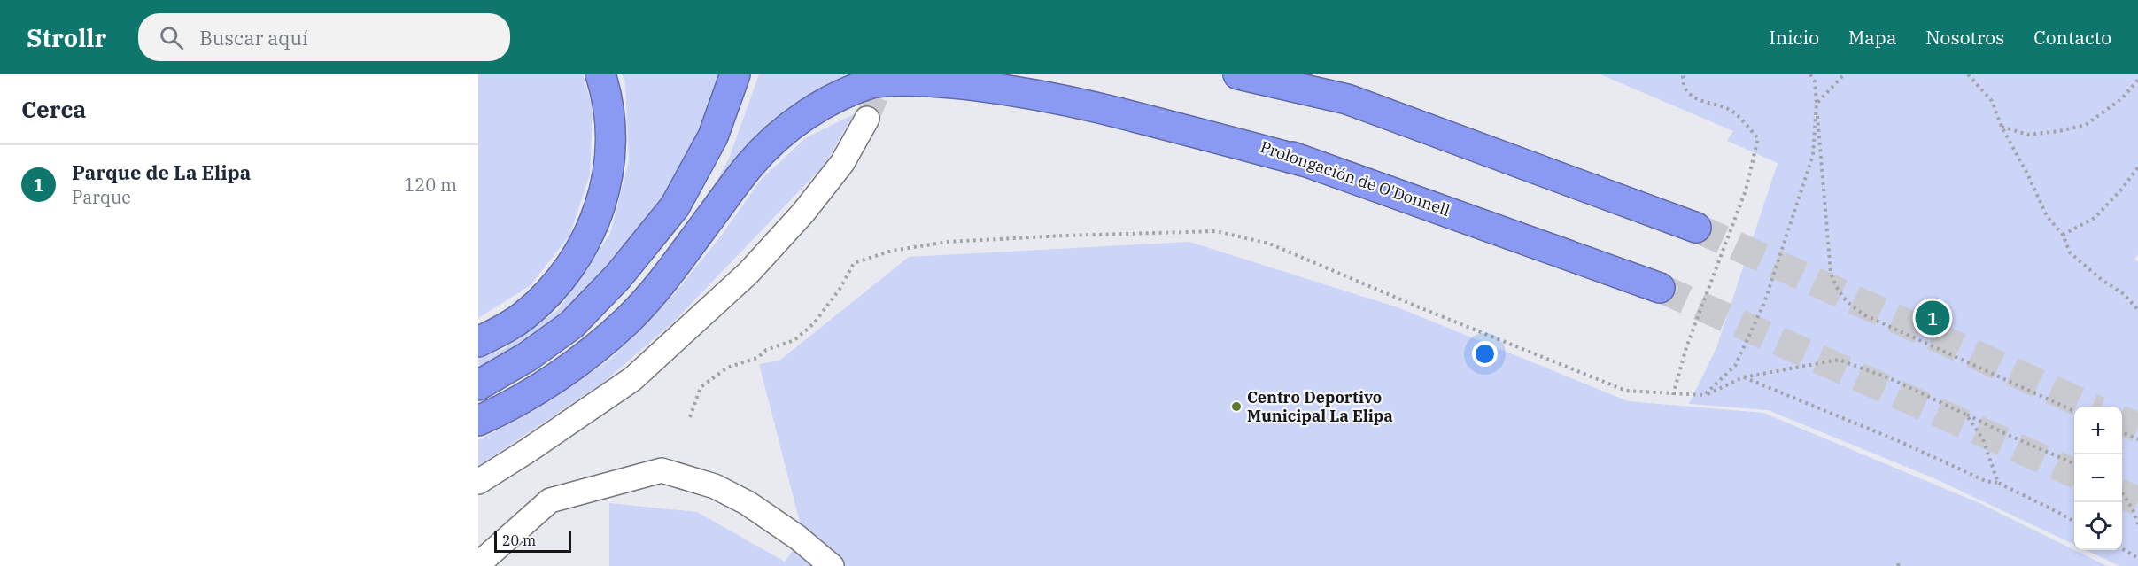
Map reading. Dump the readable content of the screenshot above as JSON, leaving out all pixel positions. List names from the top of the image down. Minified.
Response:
{"streets":{"highway":["Prolongación de O'Donnell"]},"places":["Centro Deportivo Municipal La Elipa"],"scale_bar":"20 m","page":{"header":"Strollr","search":"Buscar aquí","nav":["Inicio","Mapa","Nosotros","Contacto"],"heading":"Cerca","list":[{"mark":"1","name":"Parque de La Elipa","note":"Parque","value":"120 m"}],"pins":"1","map_buttons":["+","−"],"scale":"20 m"}}
